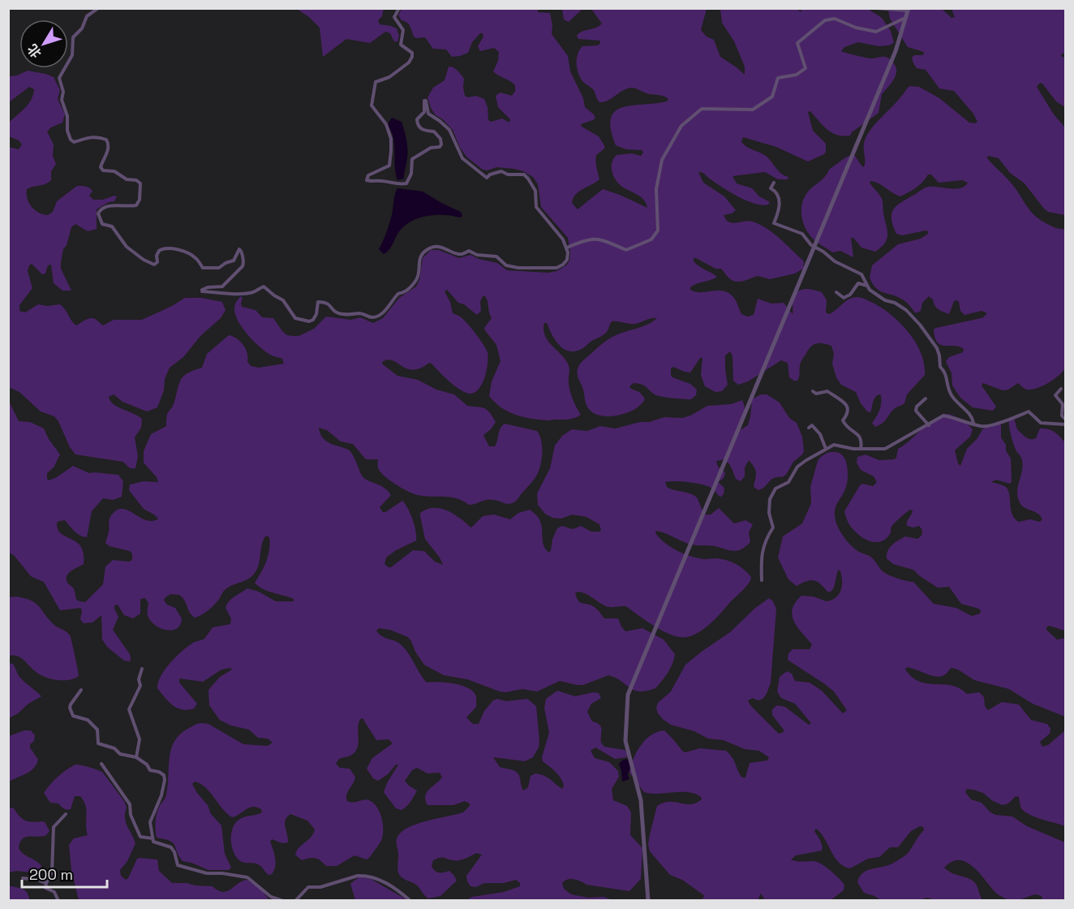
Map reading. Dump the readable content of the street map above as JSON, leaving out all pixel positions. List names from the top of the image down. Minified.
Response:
{"scale_bar":"200 m","north":"bottom left"}
